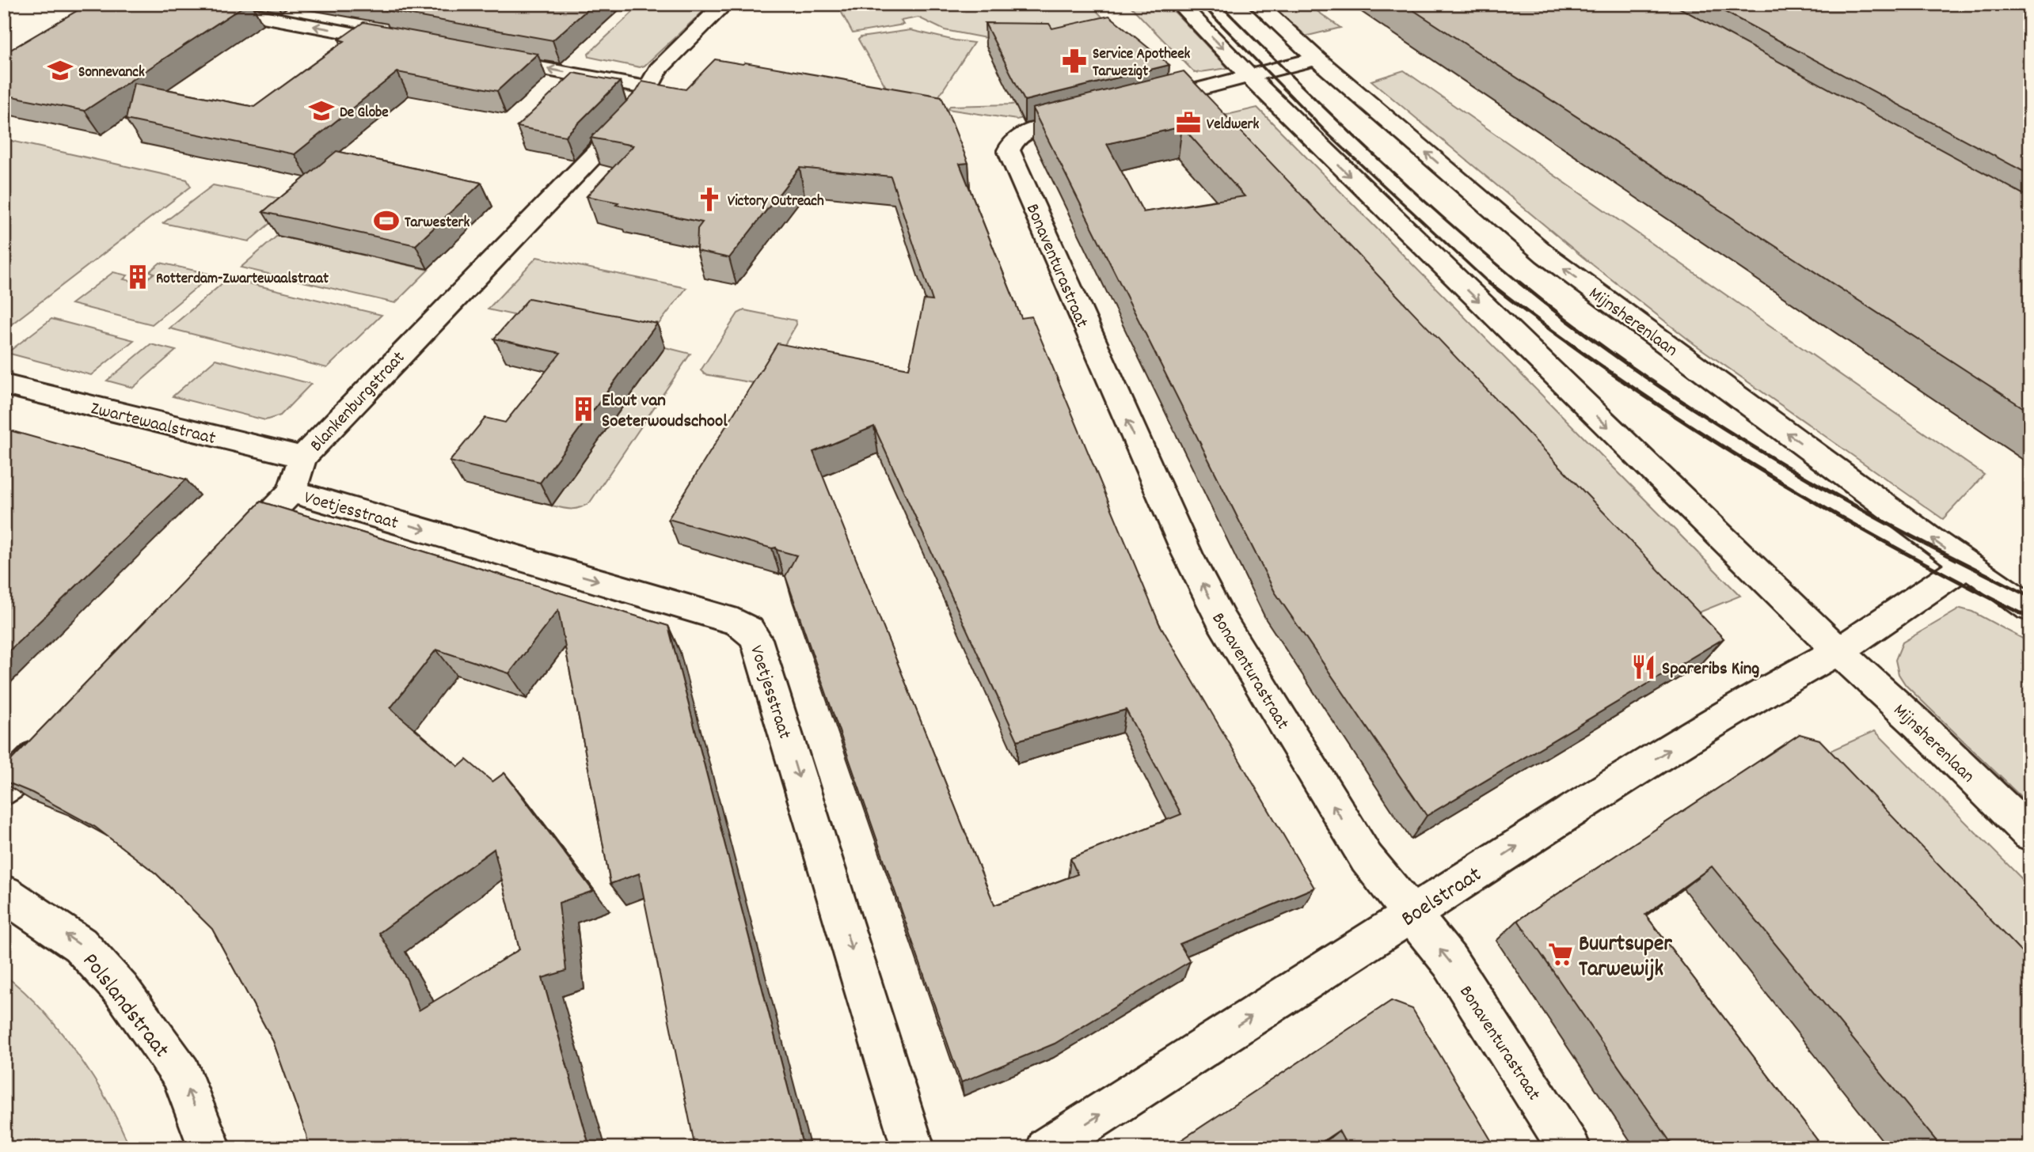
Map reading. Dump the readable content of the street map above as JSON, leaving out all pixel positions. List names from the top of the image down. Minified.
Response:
{"streets":{"street":["Bonaventurastraat","Mijnsherenlaan","Blankenburgstraat","Zwartewaalstraat","Voetjesstraat","Boelstraat","Polslandstraat"]},"crossings":[["Bonaventurastraat","Boelstraat"],["Mijnsherenlaan","Boelstraat"],["Blankenburgstraat","Zwartewaalstraat"],["Blankenburgstraat","Voetjesstraat"]],"one_way":["Bonaventurastraat","Voetjesstraat","Boelstraat","Polslandstraat"],"places":{"pharmacy":["Service Apotheek Tarwezigt"],"school or university":["Sonnevanck","De Globe"],"office":["Veldwerk"],"church":["Victory Outreach"],"sports":["Tarwesterk"],"building":["Rotterdam-Zwartewaalstraat","Elout van Soeterwoudschool"],"restaurant":["Spareribs King"],"supermarket":["Buurtsuper Tarwewijk"]}}
